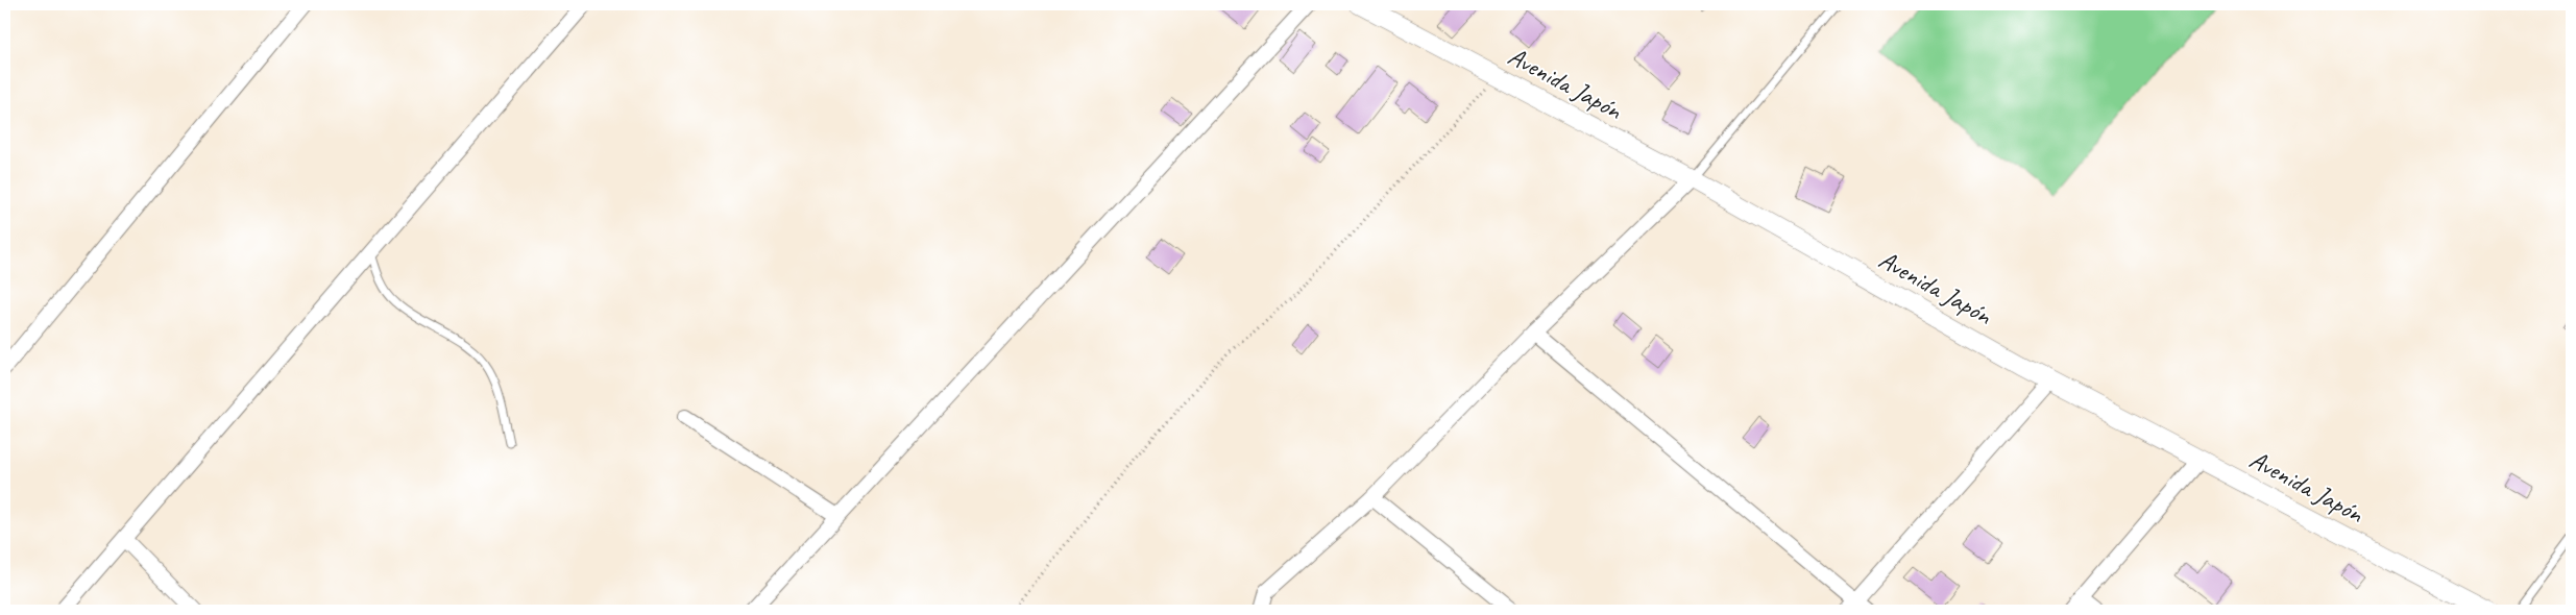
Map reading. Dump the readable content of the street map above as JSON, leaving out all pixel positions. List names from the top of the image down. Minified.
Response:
{"streets":{"street":["Avenida Japón"]}}
